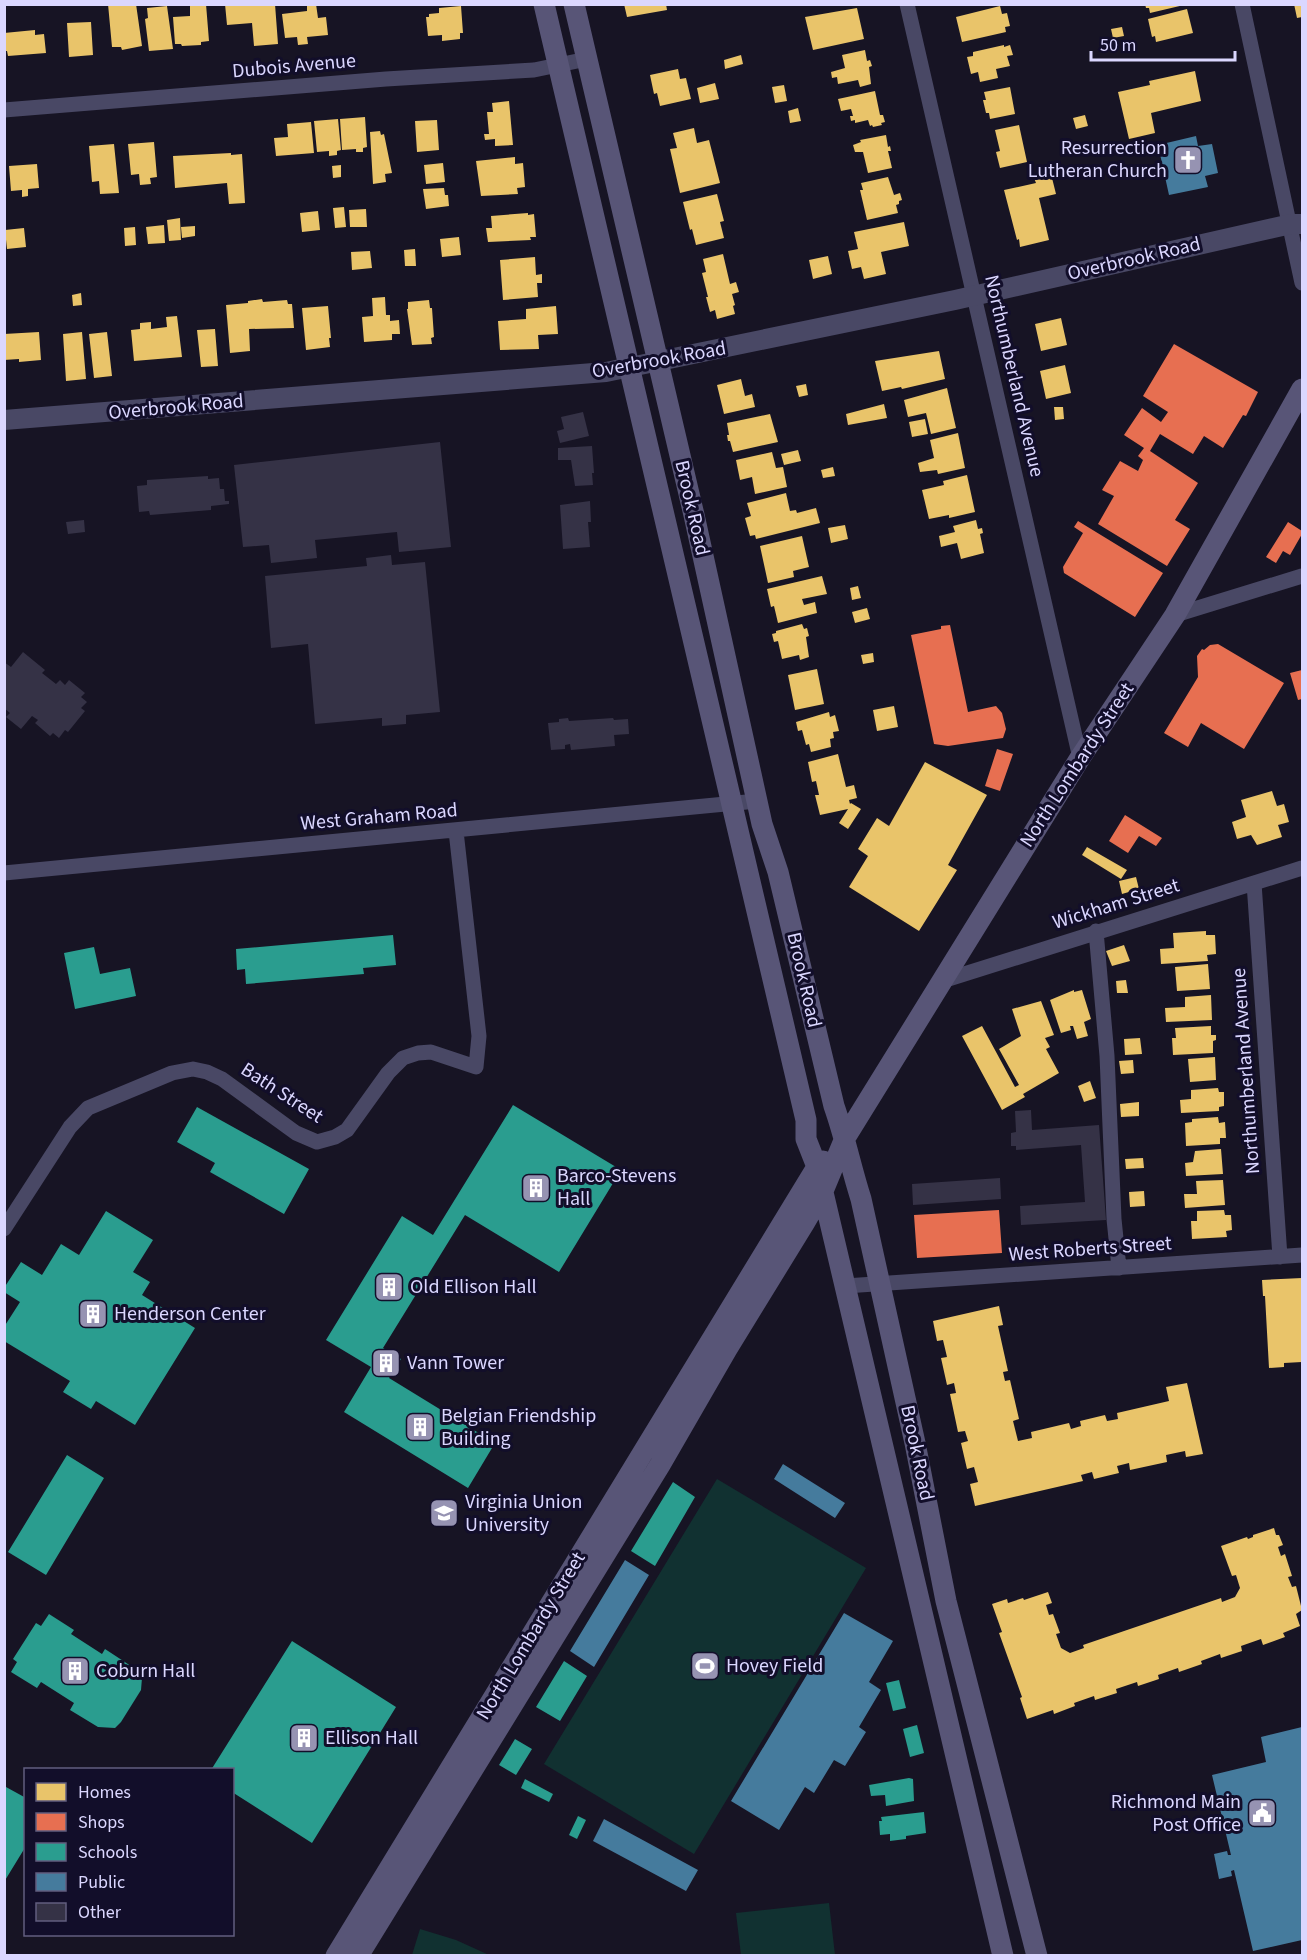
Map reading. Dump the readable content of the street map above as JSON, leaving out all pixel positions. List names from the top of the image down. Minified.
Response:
{"streets":{"main road":["Brook Road","North Lombardy Street"],"street":["Dubois Avenue","Overbrook Road","Northumberland Avenue","West Graham Road","Wickham Street","Bath Street","West Roberts Street"]},"crossings":[["Dubois Avenue","Brook Road"],["Overbrook Road","Northumberland Avenue"],["Overbrook Road","Brook Road"],["Northumberland Avenue","North Lombardy Street"],["Northumberland Avenue","Wickham Street"],["Northumberland Avenue","West Roberts Street"],["Brook Road","North Lombardy Street"],["Brook Road","West Graham Road"],["Brook Road","West Roberts Street"],["North Lombardy Street","Wickham Street"],["West Graham Road","Bath Street"]],"places":{"church":["Resurrection Lutheran Church"],"building":["Barco-Stevens Hall","Old Ellison Hall","Henderson Center","Vann Tower","Belgian Friendship Building","Coburn Hall","Ellison Hall"],"school or university":["Virginia Union University"],"sports":["Hovey Field"],"public building":["Richmond Main Post Office"]},"legend":["Homes","Shops","Schools","Public","Other"],"scale_bar":"50 m"}
